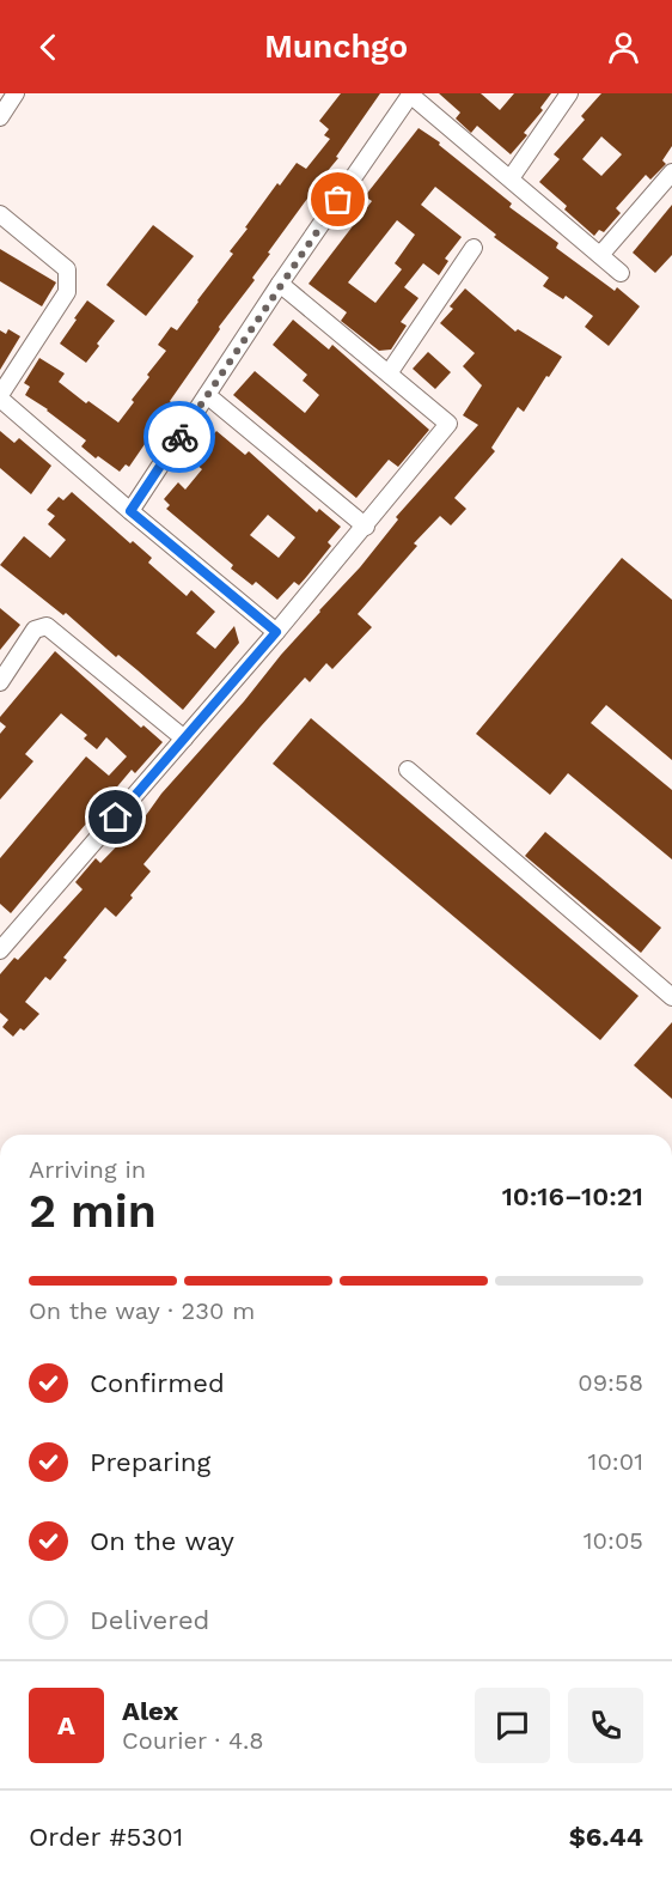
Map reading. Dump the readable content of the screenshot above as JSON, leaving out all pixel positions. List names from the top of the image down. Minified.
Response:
{"page":{"header":"Munchgo","heading":["2 min","Arriving in","10:16–10:21"],"panel":["Alex","Courier · 4.8","Order #5301","$6.44"],"bar":"On the way · 230 m","list":[["Confirmed","09:58"],["Preparing","10:01"],["On the way","10:05"],"Delivered"],"round":"A"}}
